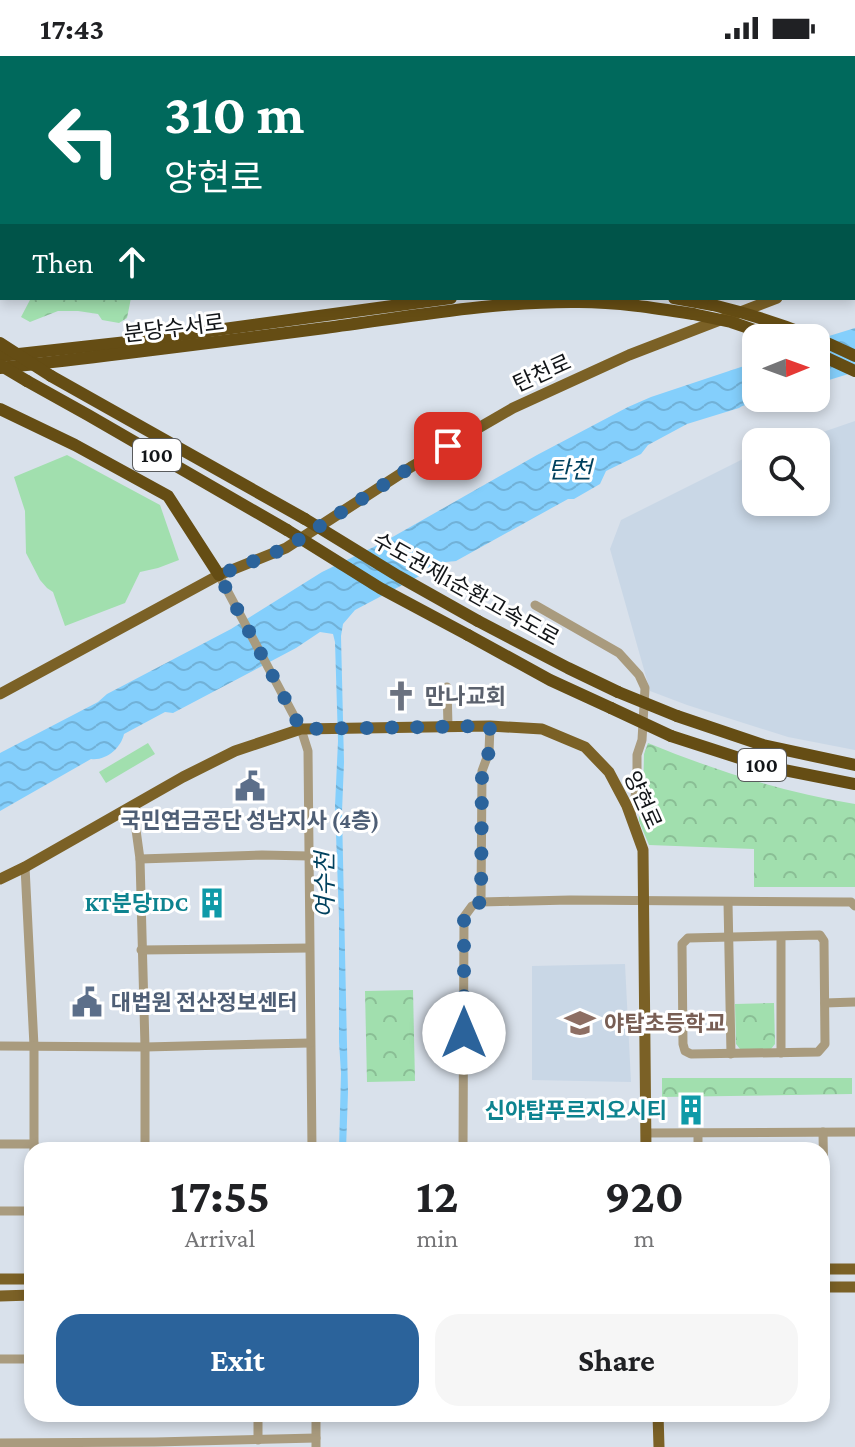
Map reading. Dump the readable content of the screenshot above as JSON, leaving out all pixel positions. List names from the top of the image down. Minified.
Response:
{"streets":{"highway":["분당수서로","100","수도권제1순환고속도로"],"main road":["탄천로","양현로"]},"crossings":[["분당수서로","수도권제1순환고속도로"]],"water":["탄천","여수천"],"places":{"church":["만나교회"],"public building":["국민연금공단 성남지사 (4층)","대법원 전산정보센터"],"building":["KT분당IDC","신야탑푸르지오시티"],"school or university":["야탑초등학교"]},"north":"right","page":{"status":"17:43","turn":["310 m","양현로"],"then":"Then","eta":["17:55","Arrival","12","min","920","m"],"buttons":["Exit","Share"]}}
